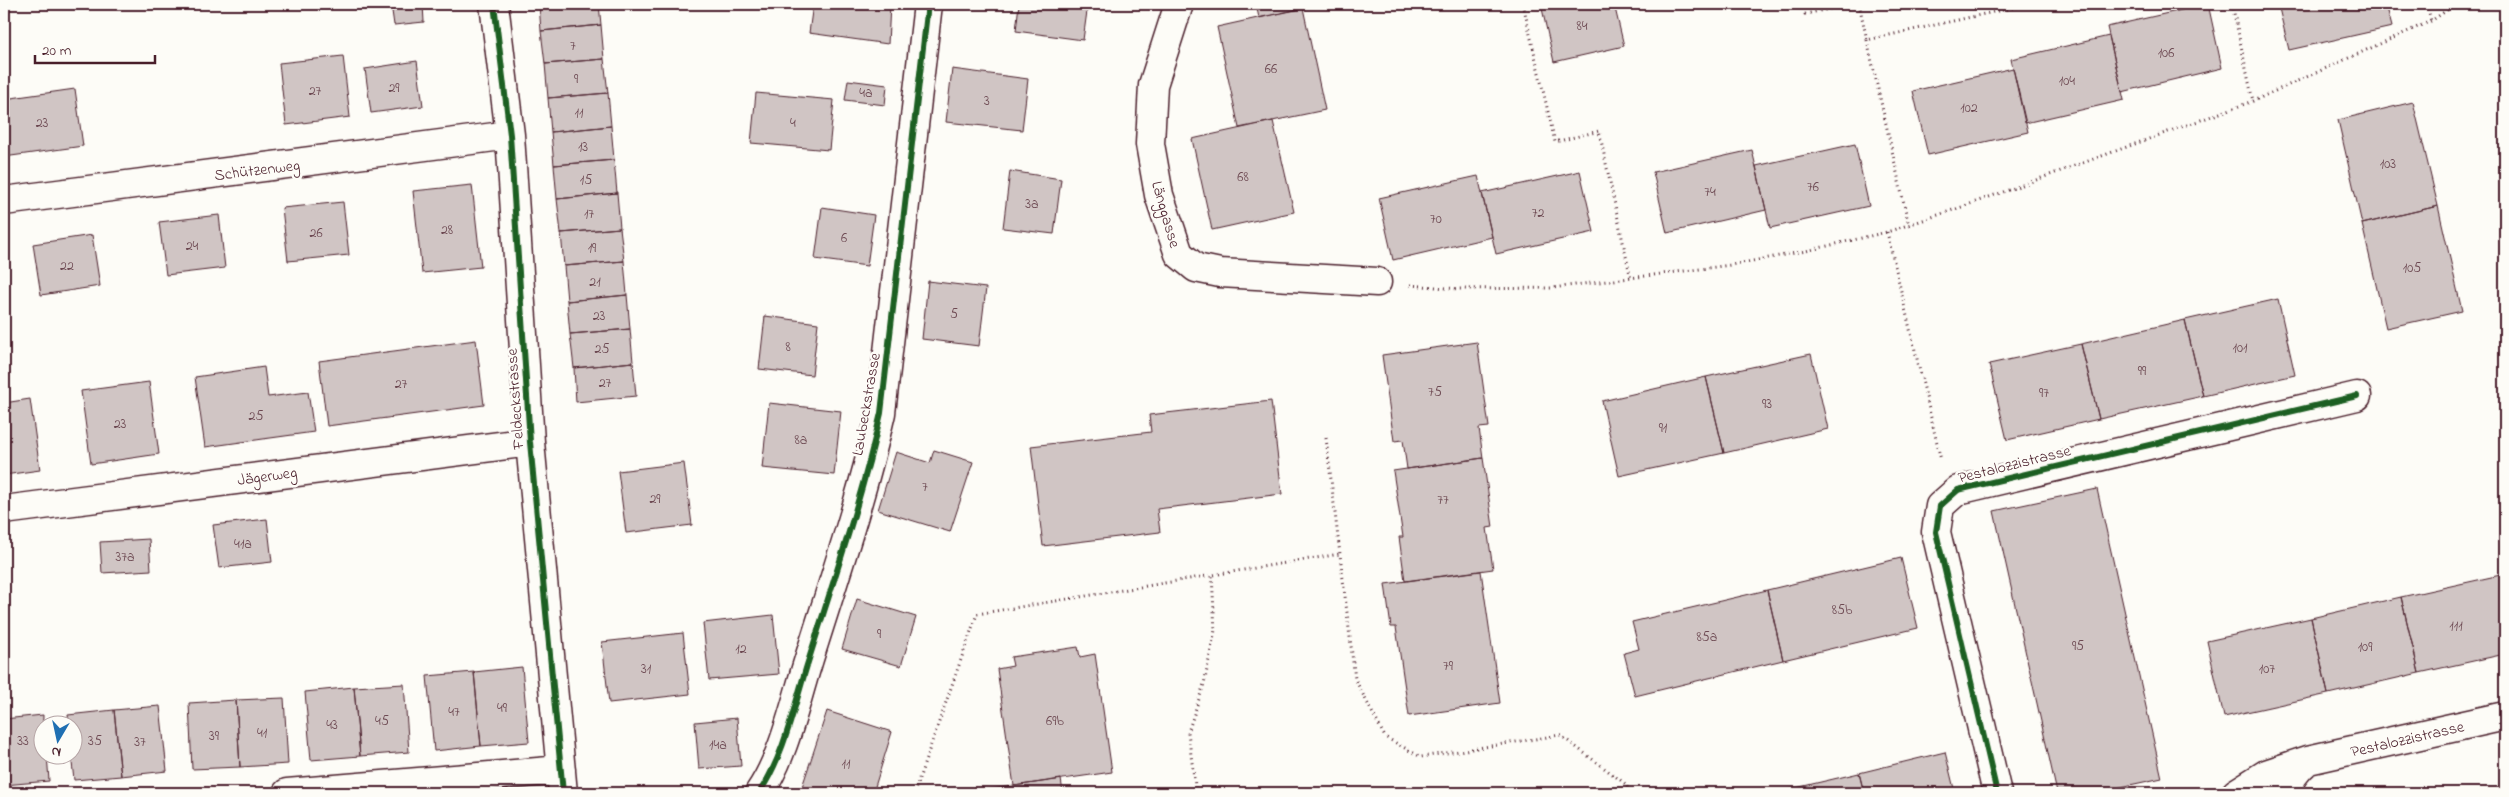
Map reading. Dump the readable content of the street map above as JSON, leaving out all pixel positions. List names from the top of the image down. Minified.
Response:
{"streets":{"street":["Schützenweg","Länggasse","Feldeckstrasse","Laubeckstrasse","Pestalozzistrasse","Jägerweg"]},"crossings":[["Schützenweg","Feldeckstrasse"],["Feldeckstrasse","Jägerweg"]],"house_numbers":["84","7","106","66","9","104","29","27","4a","3","102","11","23","4","13","103","68","15","76","74","3a","72","17","70","28","26","6","24","19","22","105","21","5","23","8","101","25","99","27","27","75","97","93","25","23","91","8a","7","29","77","41a","37a","85b","111","9","85a","95","109","12","79","31","107","49","47","45","69b","43","41","39","33","35","37","14a","11"],"scale_bar":"20 m","north":"bottom"}
